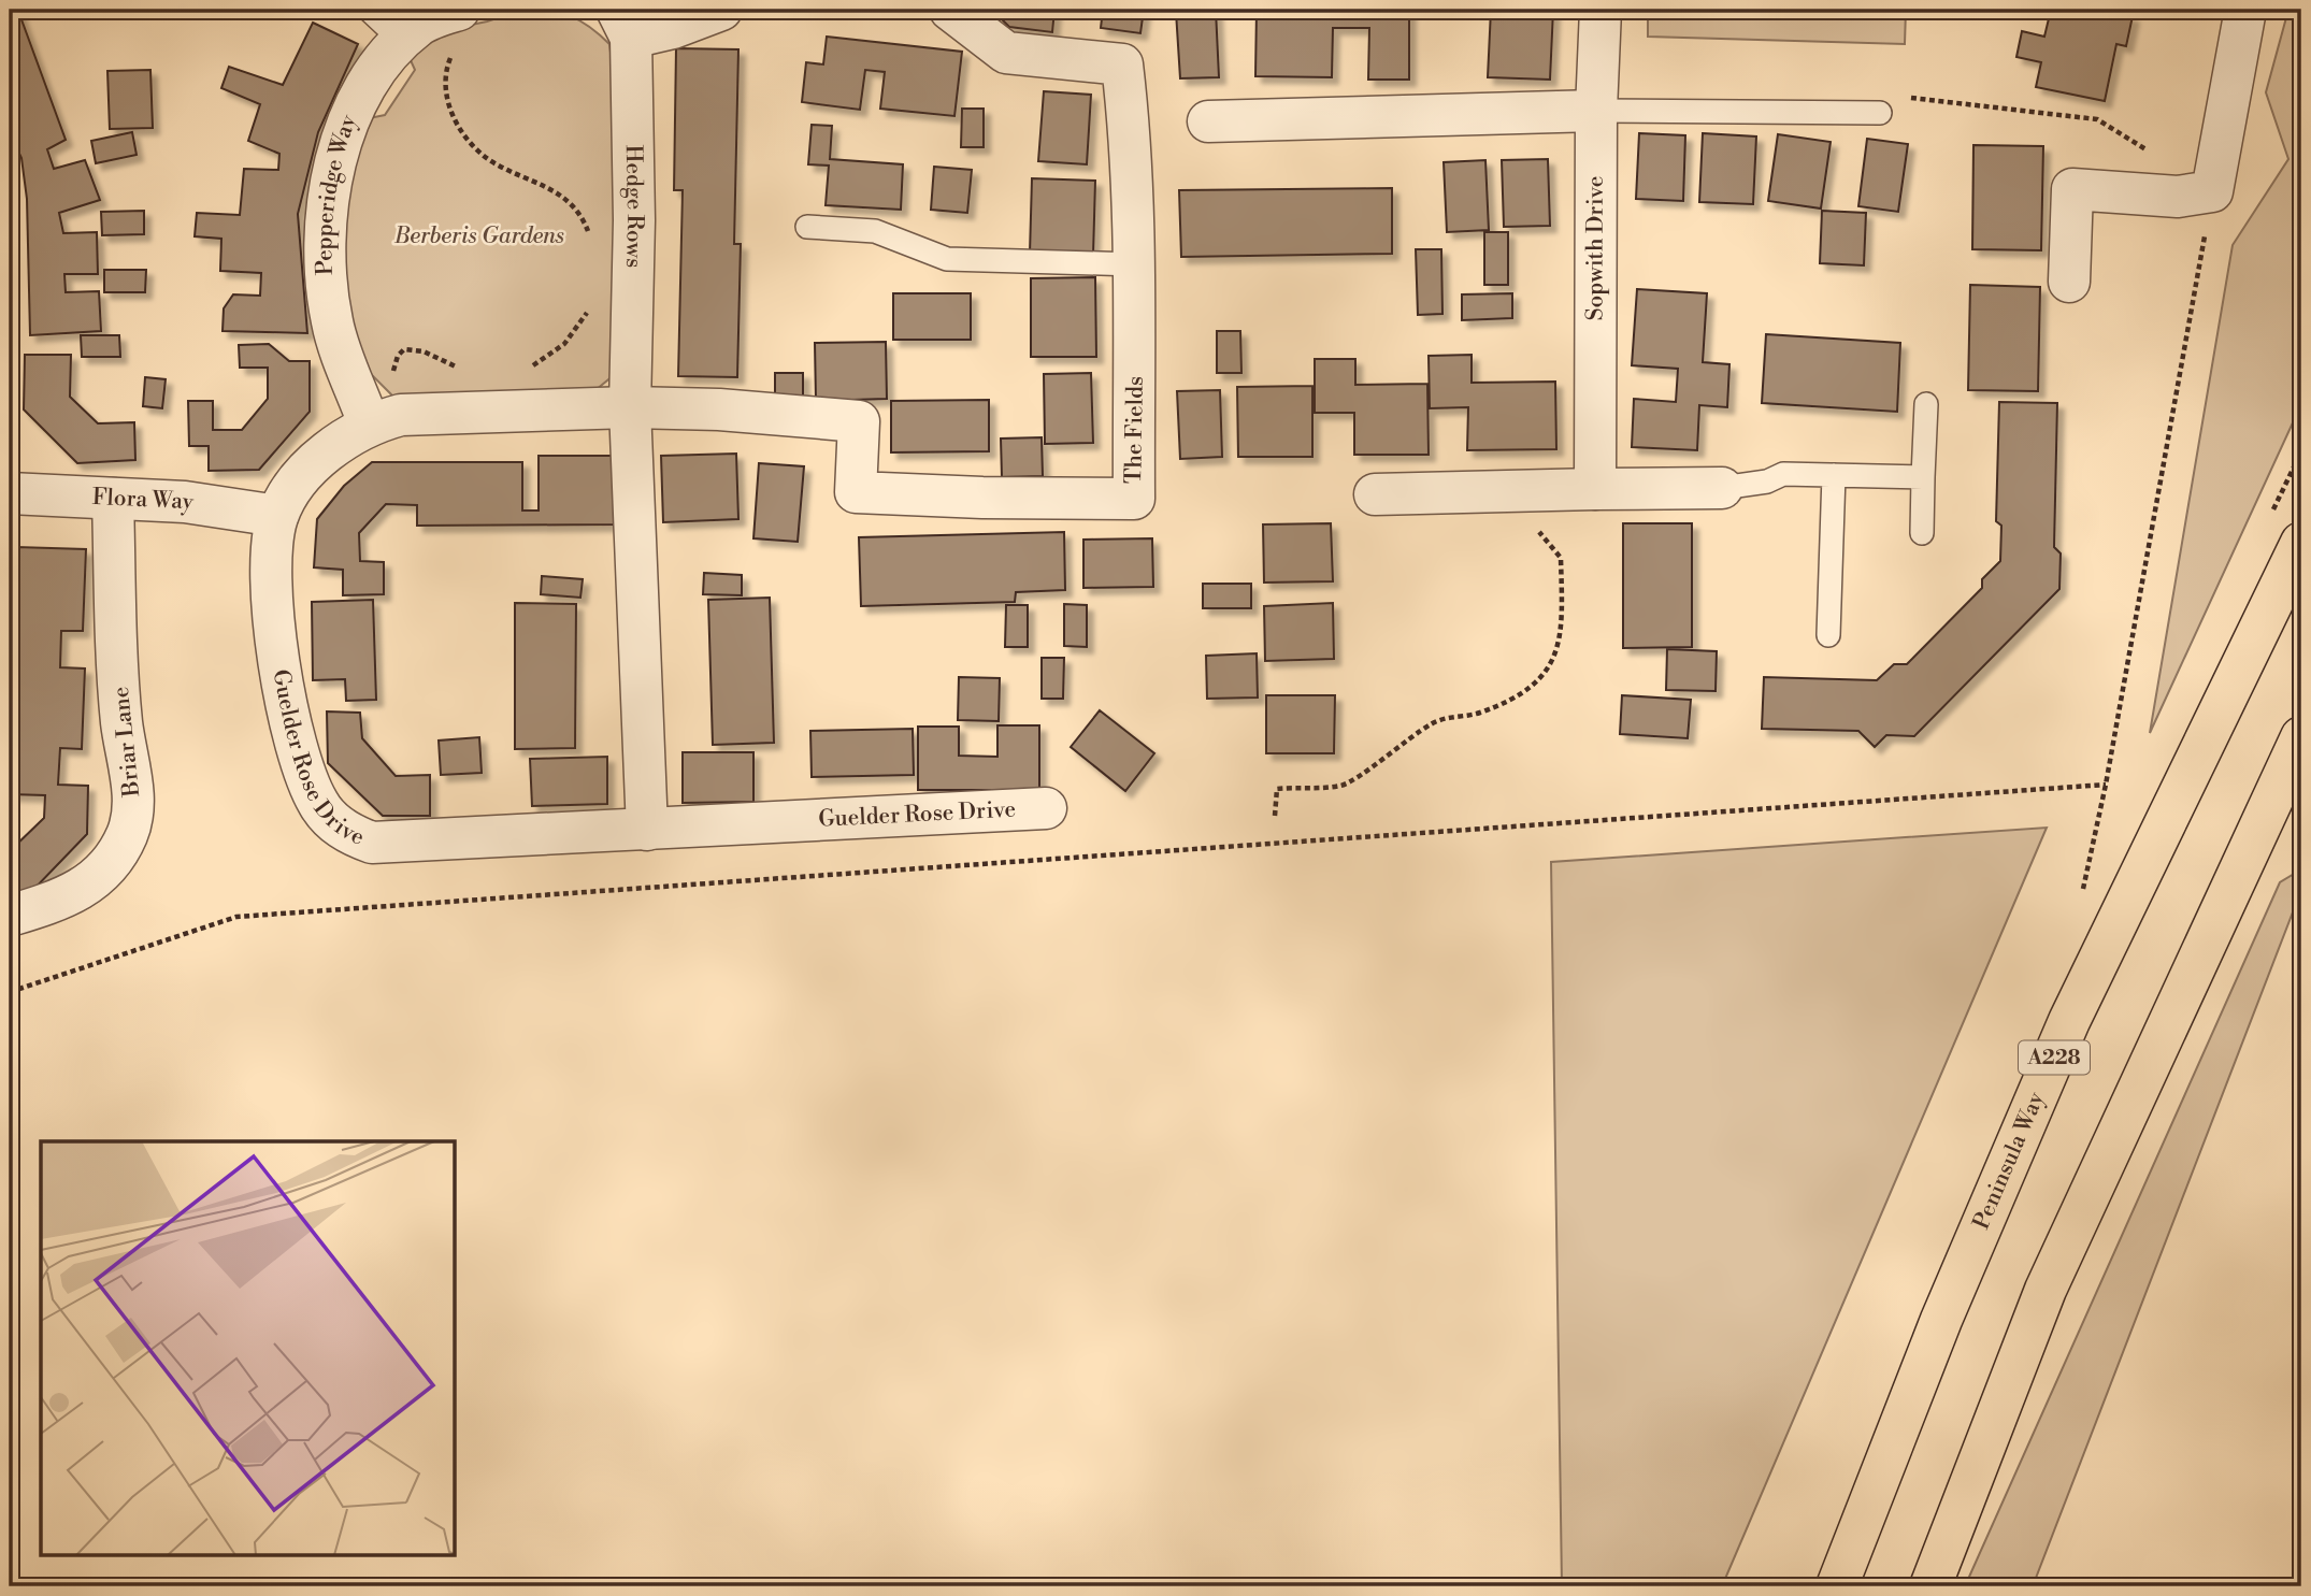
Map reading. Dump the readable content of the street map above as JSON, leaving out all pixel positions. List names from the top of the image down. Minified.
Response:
{"streets":{"main road":["A228","Peninsula Way"],"street":["Pepperidge Way","Hedge Rows","Sopwith Drive","The Fields","Flora Way","Briar Lane","Guelder Rose Drive"]},"crossings":[["Pepperidge Way","Guelder Rose Drive"],["Hedge Rows","The Fields"],["Hedge Rows","Guelder Rose Drive"],["The Fields","Guelder Rose Drive"],["Flora Way","Briar Lane"],["Flora Way","Guelder Rose Drive"]],"parks":["Berberis Gardens"]}
